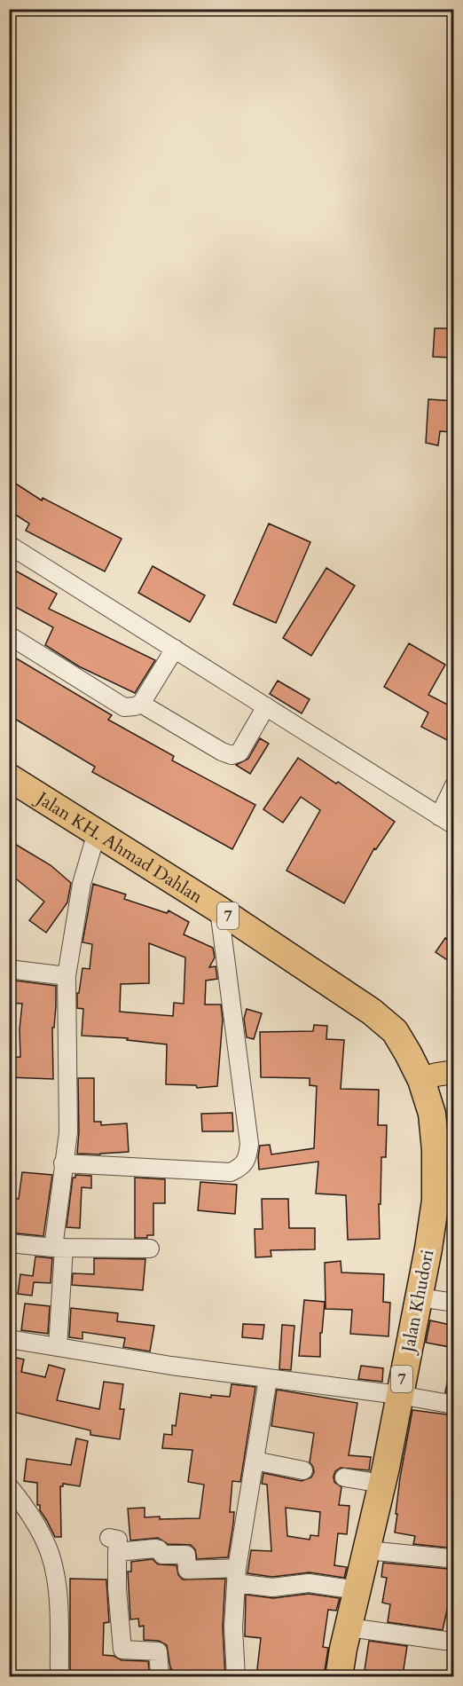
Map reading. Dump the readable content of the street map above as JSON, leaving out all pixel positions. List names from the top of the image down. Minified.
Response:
{"streets":{"highway":["Jalan KH. Ahmad Dahlan","7","Jalan Khudori"]},"crossings":[["Jalan KH. Ahmad Dahlan","Jalan Khudori"]]}
